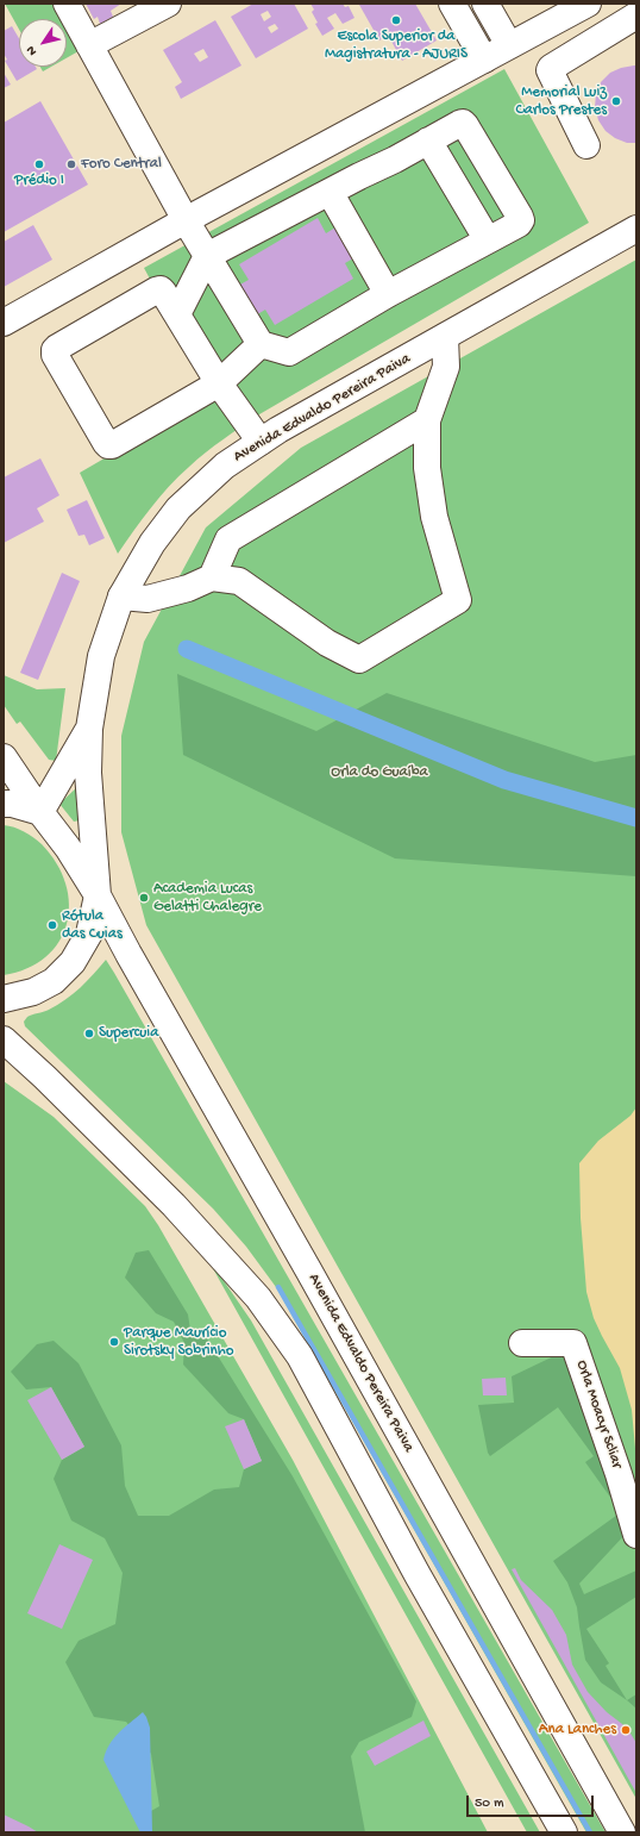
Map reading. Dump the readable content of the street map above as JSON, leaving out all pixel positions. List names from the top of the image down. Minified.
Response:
{"streets":{"main road":["Avenida Edvaldo Pereira Paiva","Orla Moacyr Scliar"]},"parks":["Orla do Guaíba"],"places":["Escola Superior da Magistratura - AJURIS","Memorial Luiz Carlos Prestes","Prédio I","Foro Central","Academia Lucas Gelatti Chalegre","Rótula das Cuias","Supercuia","Parque Maurício Sirotsky Sobrinho","Ana Lanches"],"scale_bar":"50 m","north":"bottom left"}
